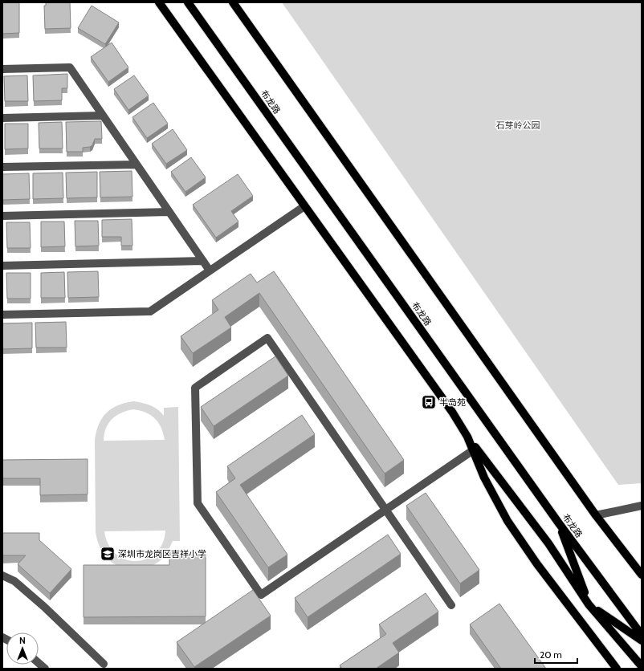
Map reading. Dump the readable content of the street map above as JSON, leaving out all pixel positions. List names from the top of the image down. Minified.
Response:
{"streets":{"main road":["布龙路"]},"parks":["石芽岭公园"],"places":{"bus stop":["半岛苑"],"school or university":["深圳市龙岗区吉祥小学"]},"scale_bar":"20 m","north":"top"}
